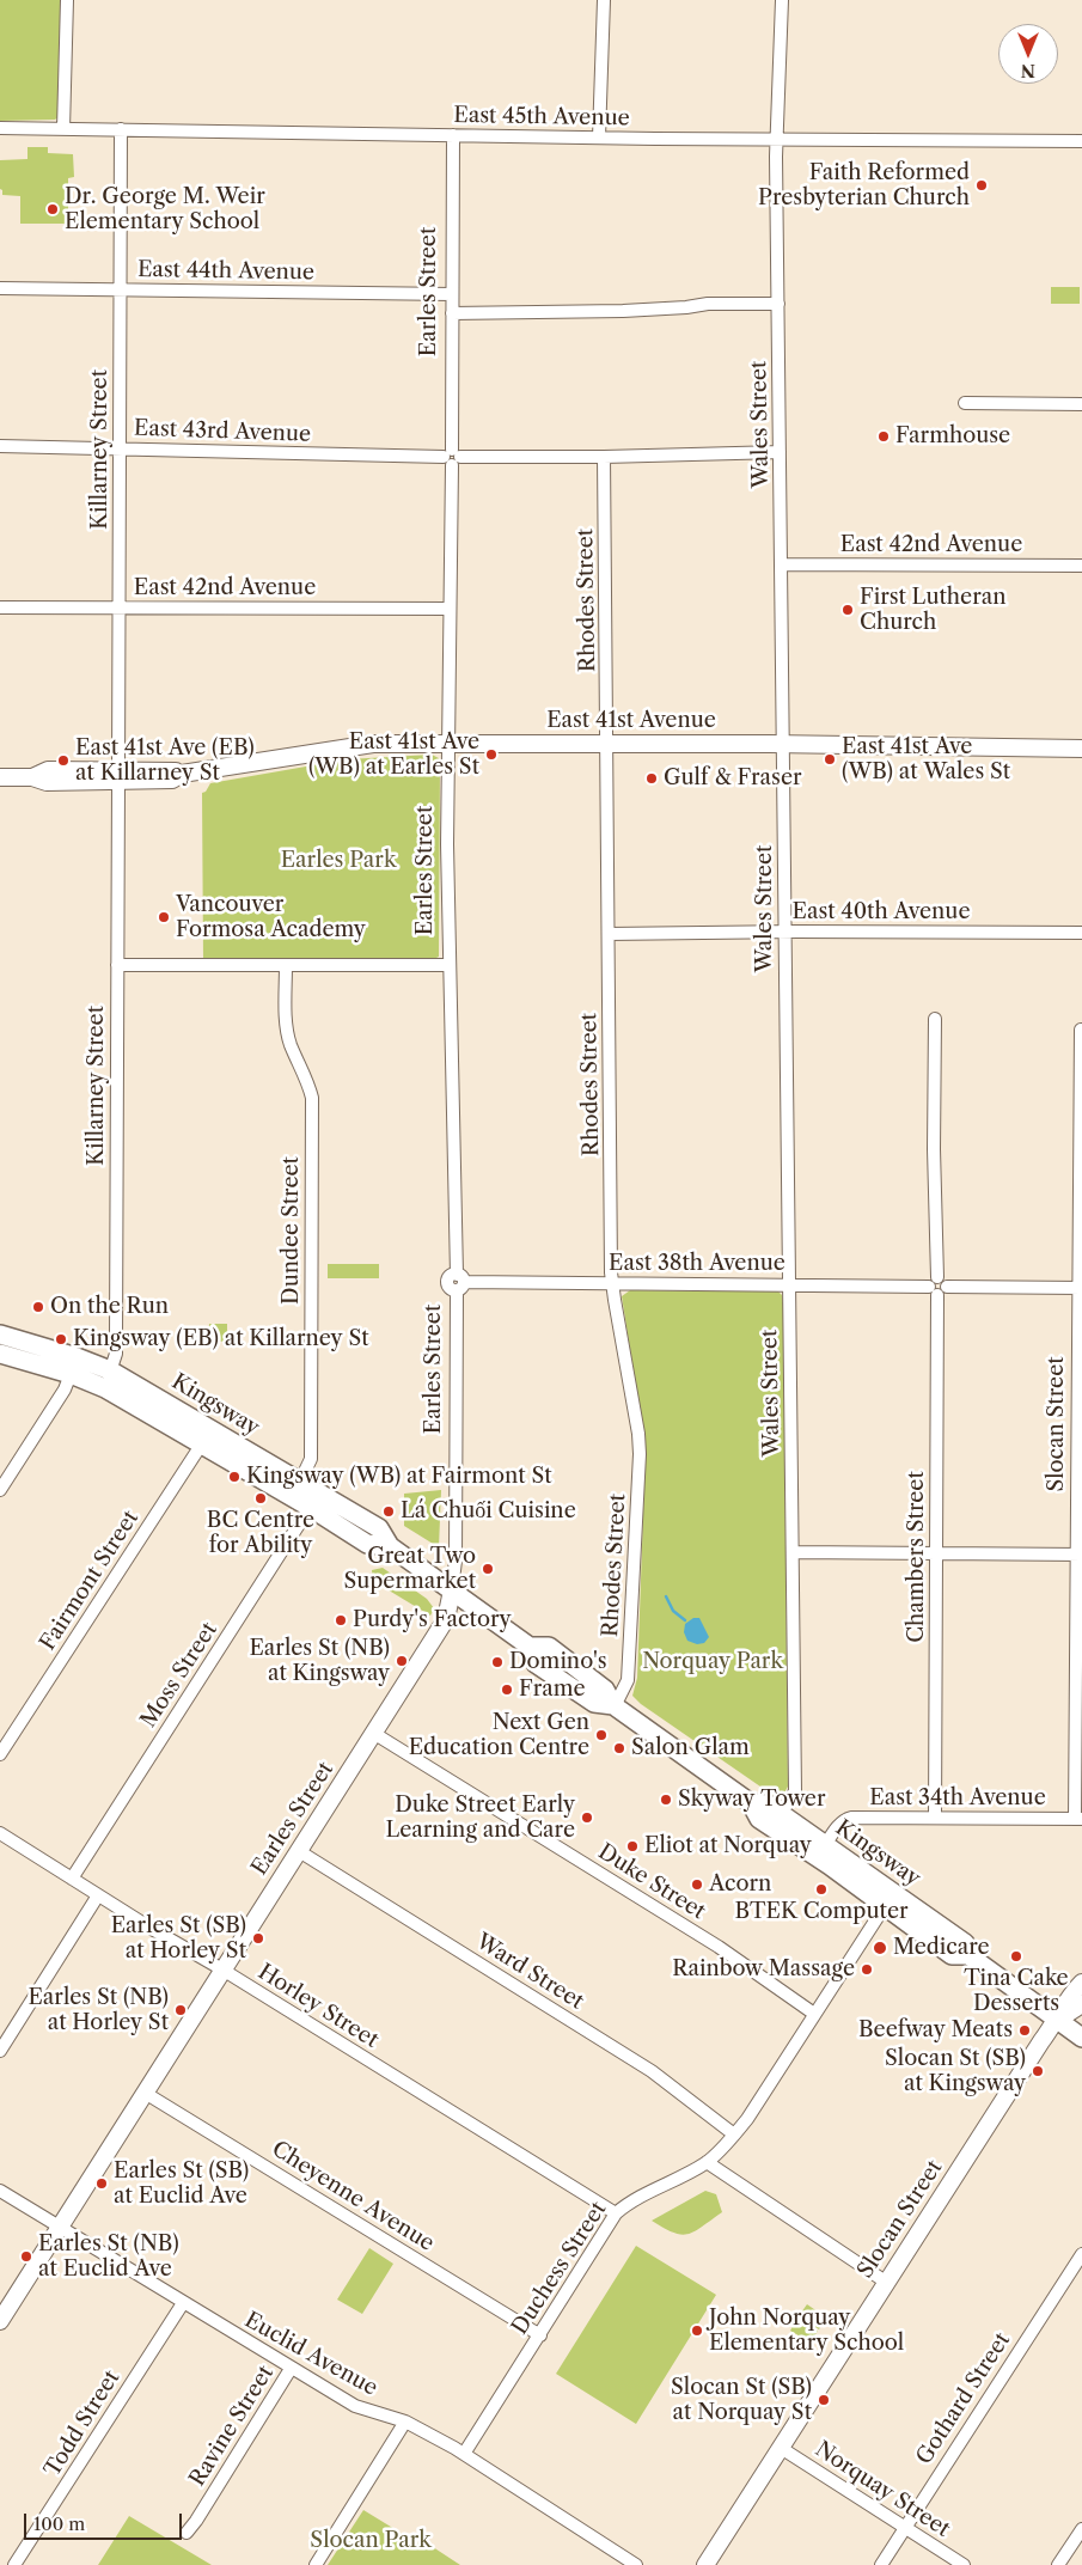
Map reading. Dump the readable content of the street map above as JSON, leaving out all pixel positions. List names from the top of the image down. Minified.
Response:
{"streets":{"main road":["Kingsway"],"street":["East 45th Avenue","East 44th Avenue","Earles Street","Wales Street","East 43rd Avenue","Killarney Street","East 42nd Avenue","Rhodes Street","East 41st Avenue","East 40th Avenue","Dundee Street","East 38th Avenue","Slocan Street","Chambers Street","Fairmont Street","Moss Street","East 34th Avenue","Duke Street","Ward Street","Horley Street","Cheyenne Avenue","Duchess Street","Euclid Avenue","Gothard Street","Todd Street","Ravine Street","Norquay Street"]},"crossings":[["East 45th Avenue","Earles Street"],["East 45th Avenue","Wales Street"],["East 45th Avenue","Killarney Street"],["East 44th Avenue","Earles Street"],["East 44th Avenue","Killarney Street"],["Earles Street","East 43rd Avenue"],["Earles Street","East 42nd Avenue"],["Earles Street","East 41st Avenue"],["Earles Street","East 38th Avenue"],["Earles Street","Kingsway"],["Earles Street","Duke Street"],["Earles Street","Ward Street"],["Earles Street","Horley Street"],["Earles Street","Cheyenne Avenue"],["Earles Street","Euclid Avenue"],["Wales Street","East 43rd Avenue"],["Wales Street","East 42nd Avenue"],["Wales Street","East 41st Avenue"],["Wales Street","East 40th Avenue"],["Wales Street","East 38th Avenue"],["Wales Street","Kingsway"],["East 43rd Avenue","Killarney Street"],["East 43rd Avenue","Rhodes Street"],["Killarney Street","East 42nd Avenue"],["Killarney Street","East 41st Avenue"],["Killarney Street","Kingsway"],["Rhodes Street","East 41st Avenue"],["Rhodes Street","East 40th Avenue"],["Rhodes Street","East 38th Avenue"],["Rhodes Street","Kingsway"],["Dundee Street","Kingsway"],["East 38th Avenue","Slocan Street"],["East 38th Avenue","Chambers Street"],["Kingsway","Slocan Street"],["Kingsway","Fairmont Street"],["Kingsway","Moss Street"],["Kingsway","East 34th Avenue"],["Kingsway","Duchess Street"],["Slocan Street","East 34th Avenue"],["Slocan Street","Norquay Street"],["Chambers Street","East 34th Avenue"],["Moss Street","Horley Street"],["Duke Street","Duchess Street"],["Ward Street","Duchess Street"],["Horley Street","Duchess Street"],["Cheyenne Avenue","Duchess Street"],["Duchess Street","Euclid Avenue"],["Euclid Avenue","Todd Street"],["Euclid Avenue","Ravine Street"],["Gothard Street","Norquay Street"]],"parks":["Earles Park","Norquay Park","Slocan Park"],"places":["Faith Reformed Presbyterian Church","Dr. George M. Weir Elementary School","Farmhouse","First Lutheran Church","East 41st Ave (WB) at Earles St","East 41st Ave (WB) at Wales St","East 41st Ave (EB) at Killarney St","Gulf & Fraser","Vancouver Formosa Academy","On the Run","Kingsway (EB) at Killarney St","Kingsway (WB) at Fairmont St","BC Centre for Ability","Lá Chuối Cuisine","Great Two Supermarket","Purdy's Factory","Earles St (NB) at Kingsway","Domino's","Frame","Next Gen Education Centre","Salon Glam","Skyway Tower","Duke Street Early Learning and Care","Eliot at Norquay","Acorn","BTEK Computer","Earles St (SB) at Horley St","Medicare","Tina Cake Desserts","Rainbow Massage","Earles St (NB) at Horley St","Beefway Meats","Slocan St (SB) at Kingsway","Earles St (SB) at Euclid Ave","Earles St (NB) at Euclid Ave","John Norquay Elementary School","Slocan St (SB) at Norquay St"],"scale_bar":"100 m","north":"bottom"}
